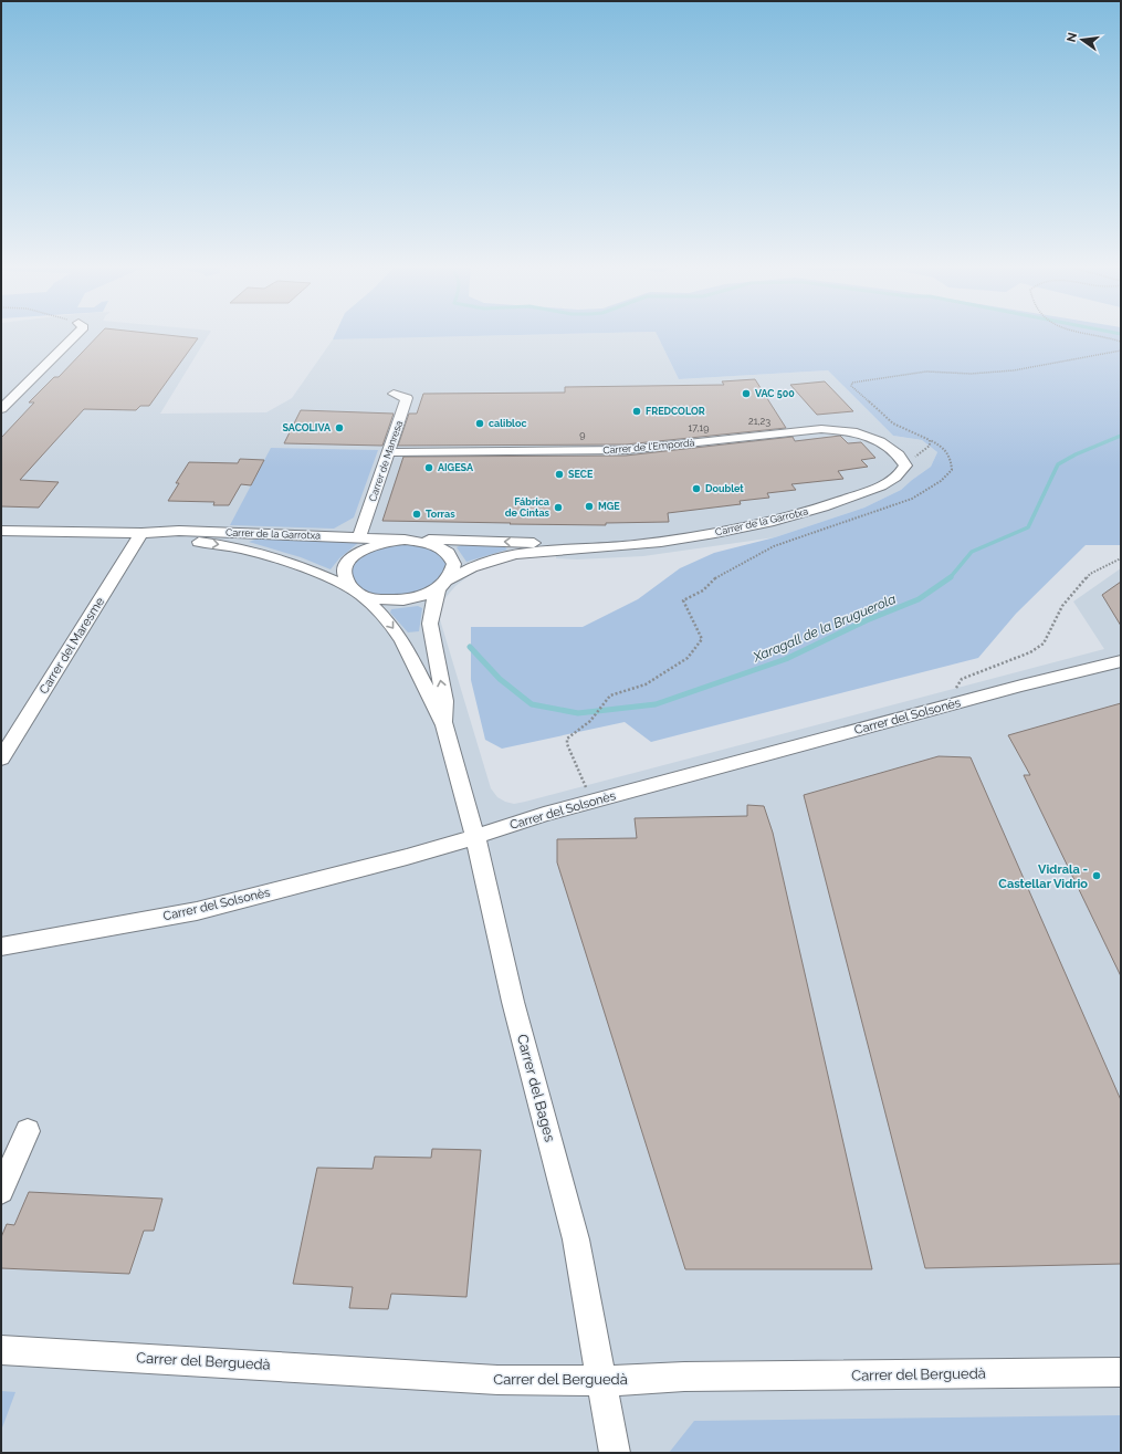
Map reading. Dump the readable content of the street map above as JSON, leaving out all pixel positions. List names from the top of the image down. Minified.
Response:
{"streets":{"street":["Carrer de l'Empordà","Carrer de Manresa","Carrer de la Garrotxa","Carrer del Maresme","Carrer del Solsonès","Carrer del Bages","Carrer del Berguedà"]},"crossings":[["Carrer de l'Empordà","Carrer de Manresa"],["Carrer de l'Empordà","Carrer de la Garrotxa"],["Carrer de Manresa","Carrer de la Garrotxa"],["Carrer de la Garrotxa","Carrer del Maresme"],["Carrer de la Garrotxa","Carrer del Bages"],["Carrer del Solsonès","Carrer del Bages"],["Carrer del Bages","Carrer del Berguedà"]],"water":["Xaragall de la Bruguerola"],"places":["VAC 500","FREDCOLOR","calibloc","SACOLIVA","AIGESA","SECE","Doublet","MGE","Fábrica de Cintas","Torras","Vidrala - Castellar Vidrio"],"house_numbers":["21,23","17,19","9"],"north":"left"}
